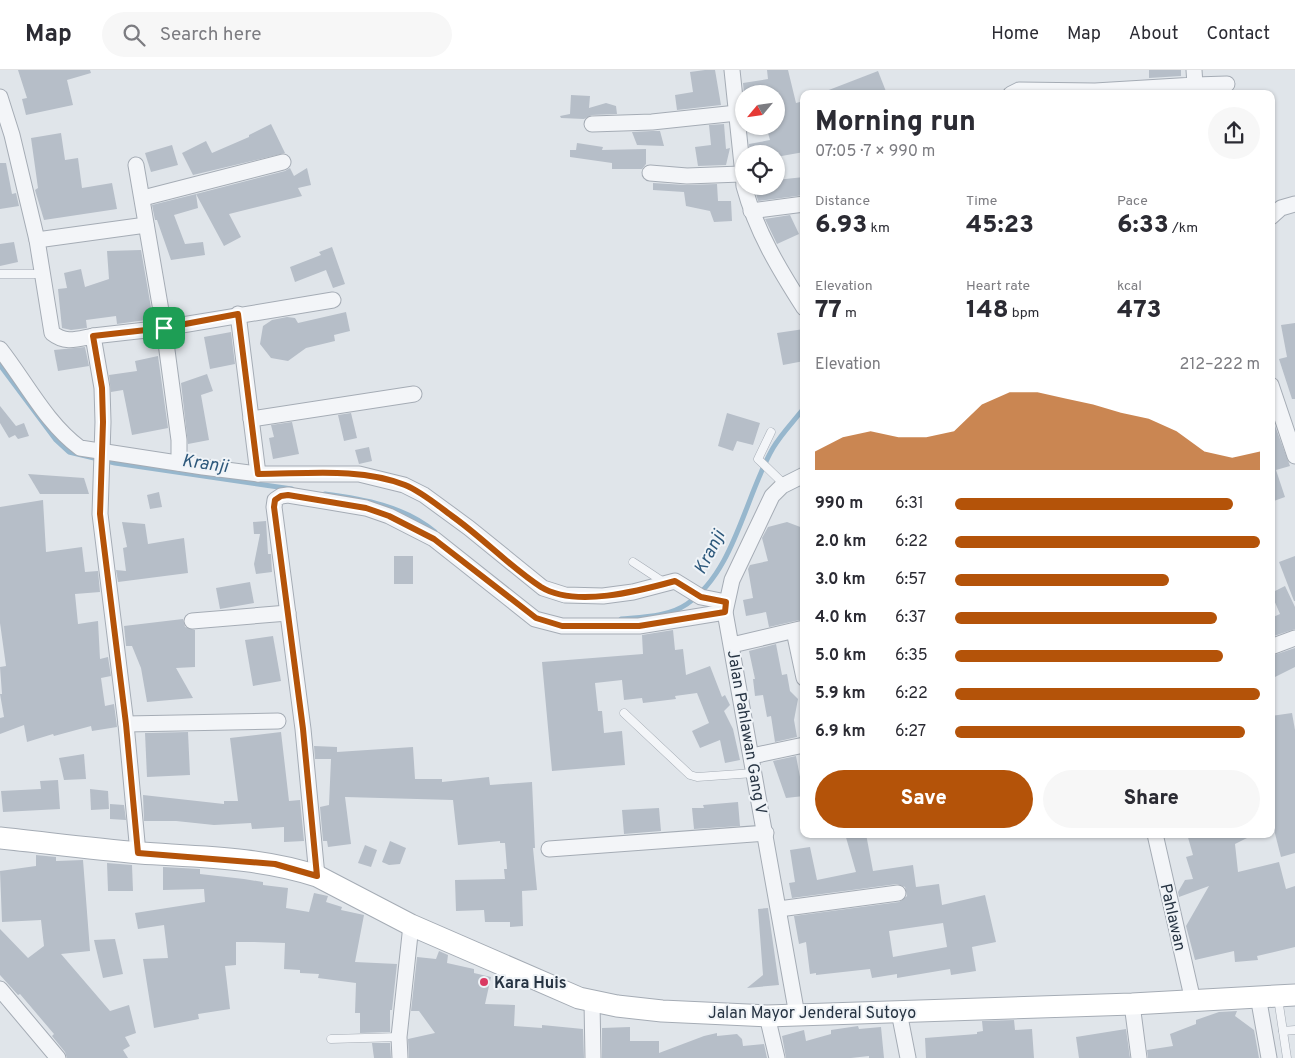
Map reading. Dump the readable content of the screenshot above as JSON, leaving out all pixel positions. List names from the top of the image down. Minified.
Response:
{"streets":{"main road":["Jalan Mayor Jenderal Sutoyo"],"street":["Jalan Pahlawan Gang V","Pahlawan"]},"crossings":[["Jalan Pahlawan Gang V","Jalan Mayor Jenderal Sutoyo"],["Pahlawan","Jalan Mayor Jenderal Sutoyo"]],"water":["Kranji"],"places":["Kara Huis"],"north":"bottom left","page":{"header":"Map","search":"Search here","nav":["Home","Map","About","Contact"],"heading":["Morning run","07:05 · 7 × 990 m"],"stats":[["Distance","6.93 km"],["Time","45:23"],["Pace","6:33 /km"],["Elevation","77 m"],["Heart rate","148 bpm"],["kcal","473"]],"chart":["Elevation","212–222 m"],"list":[{"name":"990 m","note":"6:31"},{"name":"2.0 km","note":"6:22"},{"name":"3.0 km","note":"6:57"},{"name":"4.0 km","note":"6:37"},{"name":"5.0 km","note":"6:35"},{"name":"5.9 km","note":"6:22"},{"name":"6.9 km","note":"6:27"}],"buttons":["Save","Share"]}}
